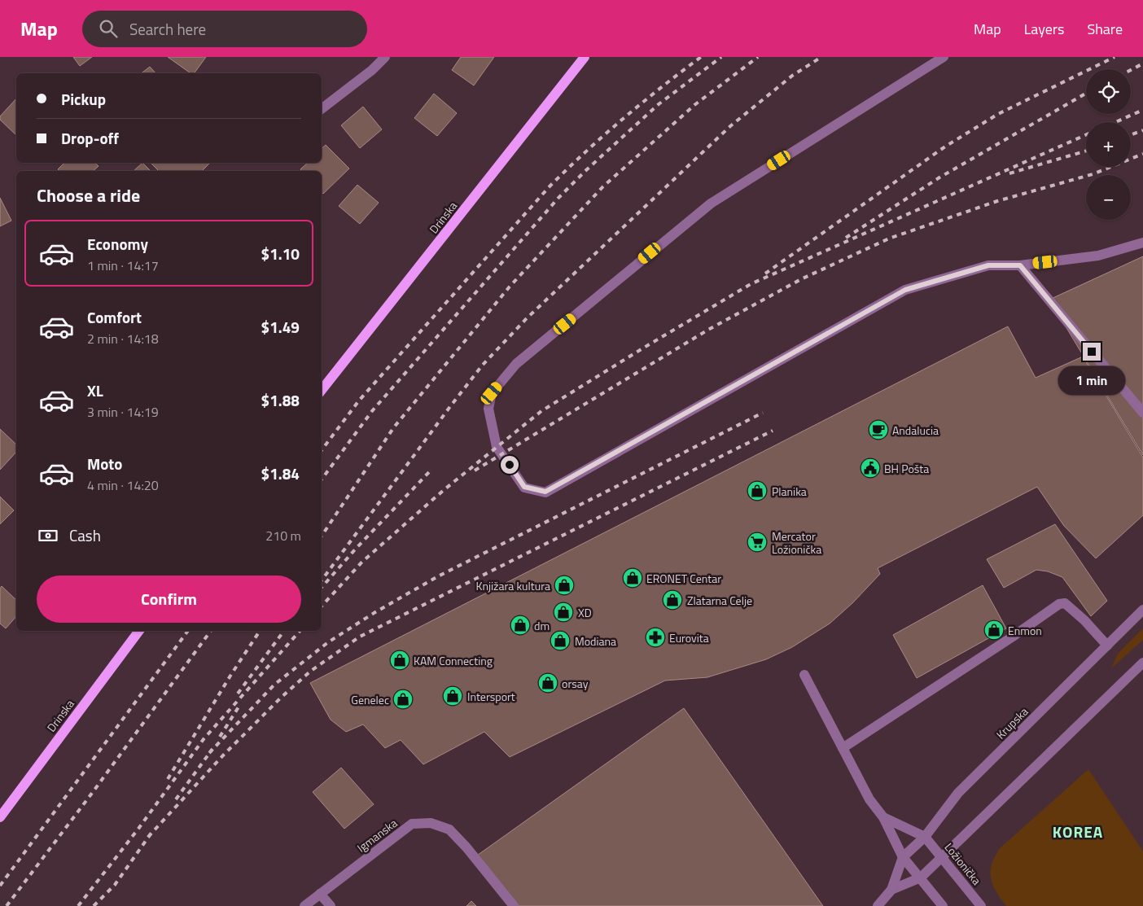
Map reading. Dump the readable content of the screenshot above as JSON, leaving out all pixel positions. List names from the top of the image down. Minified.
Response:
{"streets":{"main road":["Drinska"],"street":["Krupska","Igmanska","Ložionička"]},"crossings":[["Krupska","Ložionička"]],"districts":["KOREA"],"places":{"cafe":["Andalucia"],"public building":["BH Pošta"],"shop":["Planika","ERONET Centar","Knjižara kultura","Zlatarna Celje","XD","dm","Enmon","Modiana","KAM Connecting","orsay","Intersport","Genelec"],"supermarket":["Mercator Ložionička"],"pharmacy":["Eurovita"]},"page":{"header":"Map","search":"Search here","nav":["Map","Layers","Share"],"map_buttons":["+","−"],"banner":["Pickup","Drop-off"],"heading":"Choose a ride","list":[{"name":"Economy","note":"1 min · 14:17","value":"$1.10"},{"name":"Comfort","note":"2 min · 14:18","value":"$1.49"},{"name":"XL","note":"3 min · 14:19","value":"$1.88"},{"name":"Moto","note":"4 min · 14:20","value":"$1.84"}],"bubble":"1 min","pay":["Cash","210 m"],"buttons":"Confirm"}}
